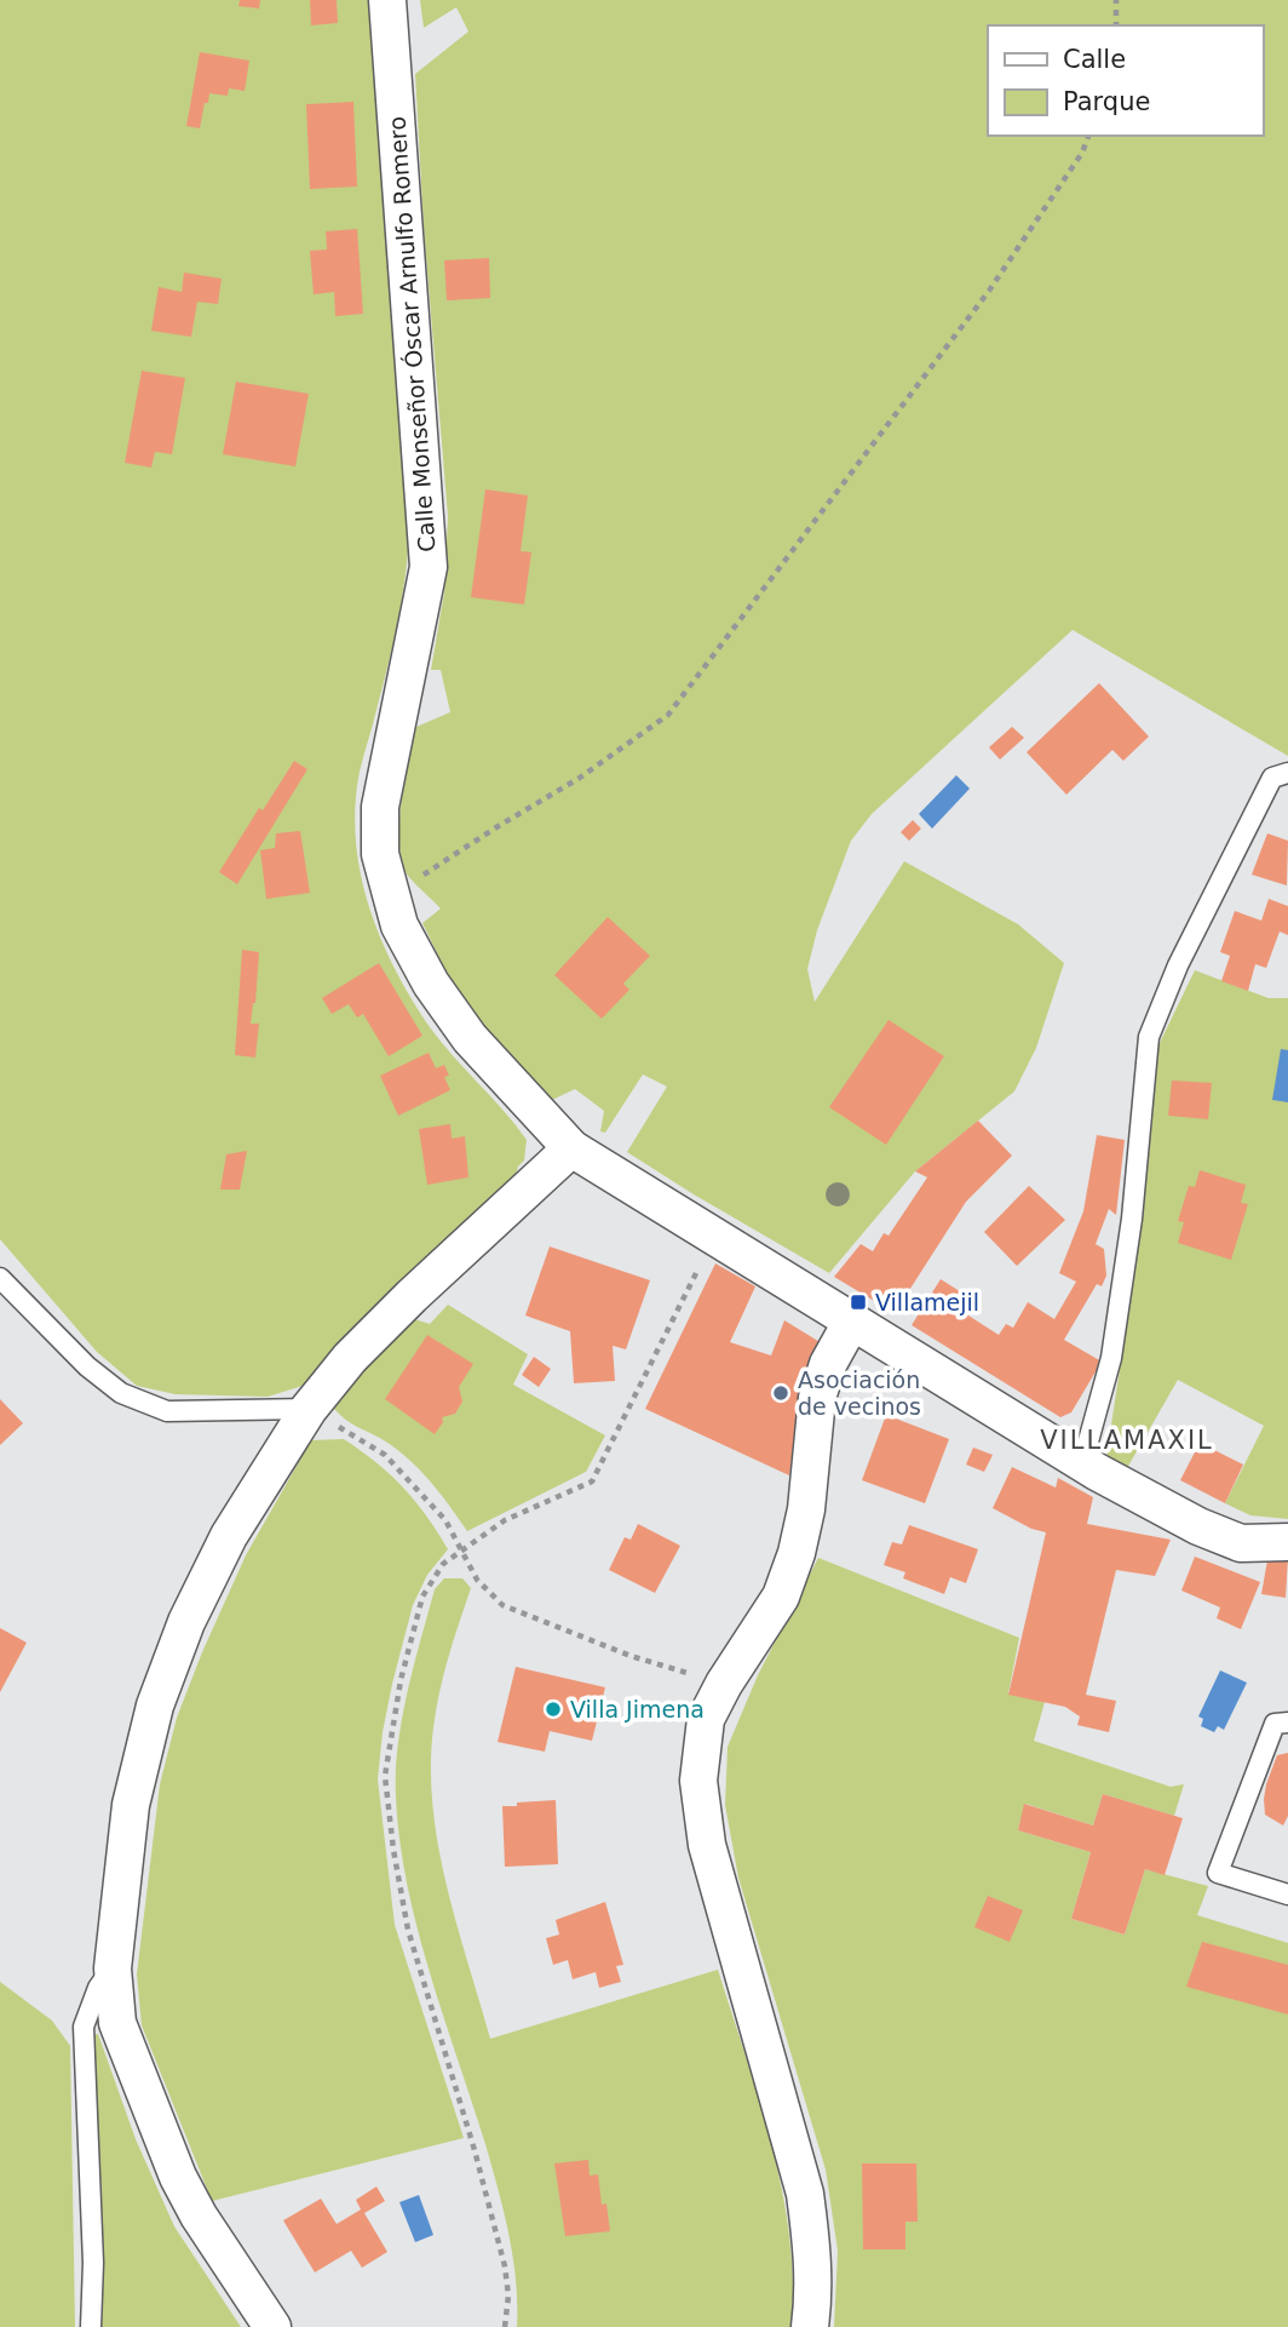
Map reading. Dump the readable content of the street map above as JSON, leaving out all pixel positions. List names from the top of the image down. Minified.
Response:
{"streets":{"street":["Calle Monseñor Óscar Arnulfo Romero"]},"districts":["VILLAMAXIL"],"places":{"transit":["Villamejil"],"other":["Asociación de vecinos","Villa Jimena"]},"legend":["Calle","Parque"]}
